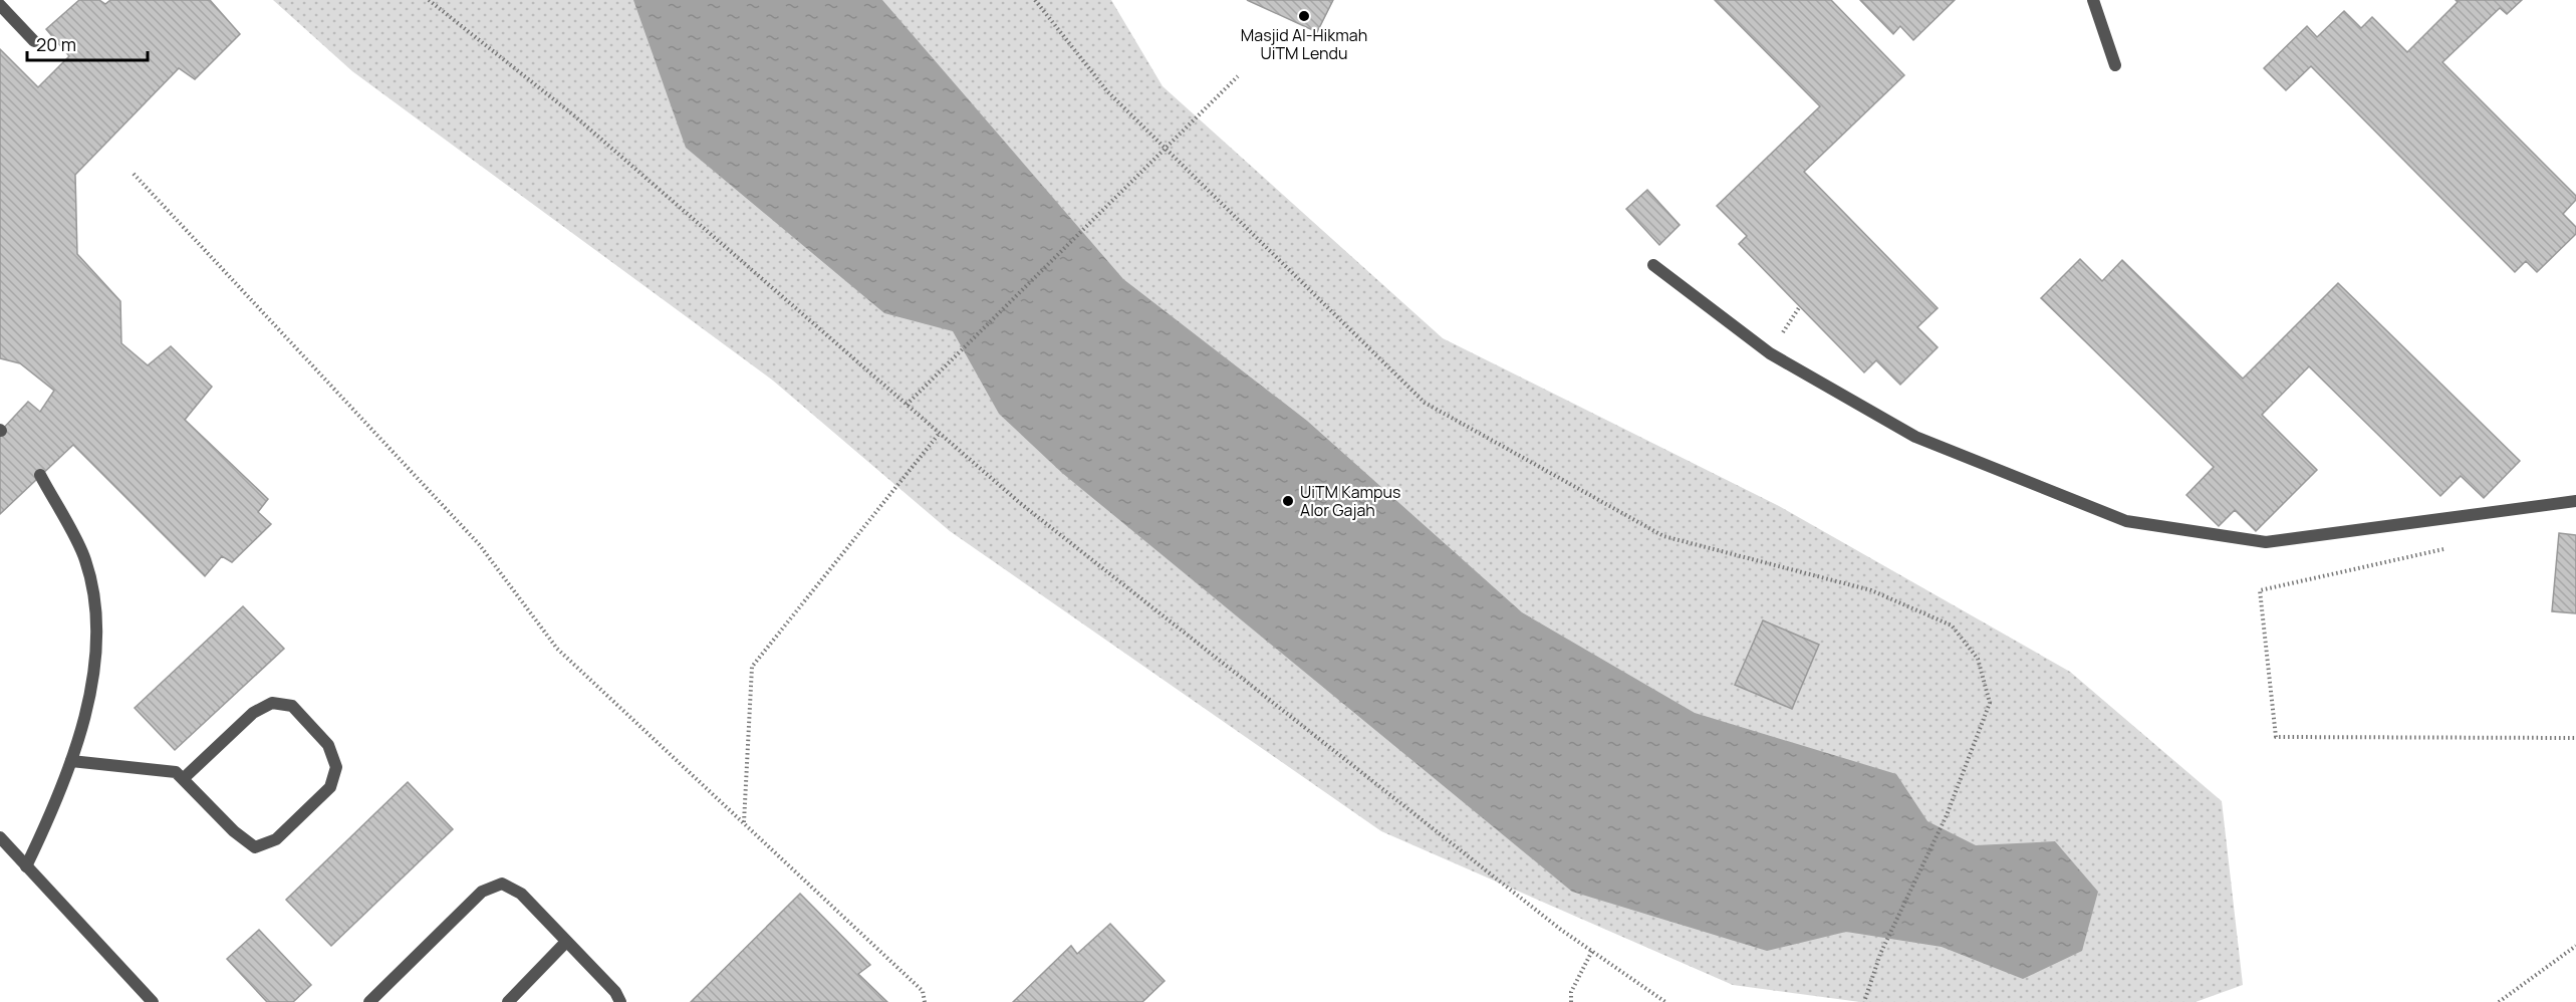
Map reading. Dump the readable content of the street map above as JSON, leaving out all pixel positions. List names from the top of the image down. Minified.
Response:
{"places":["Masjid Al-Hikmah UiTM Lendu","UiTM Kampus Alor Gajah"],"scale_bar":"20 m"}
